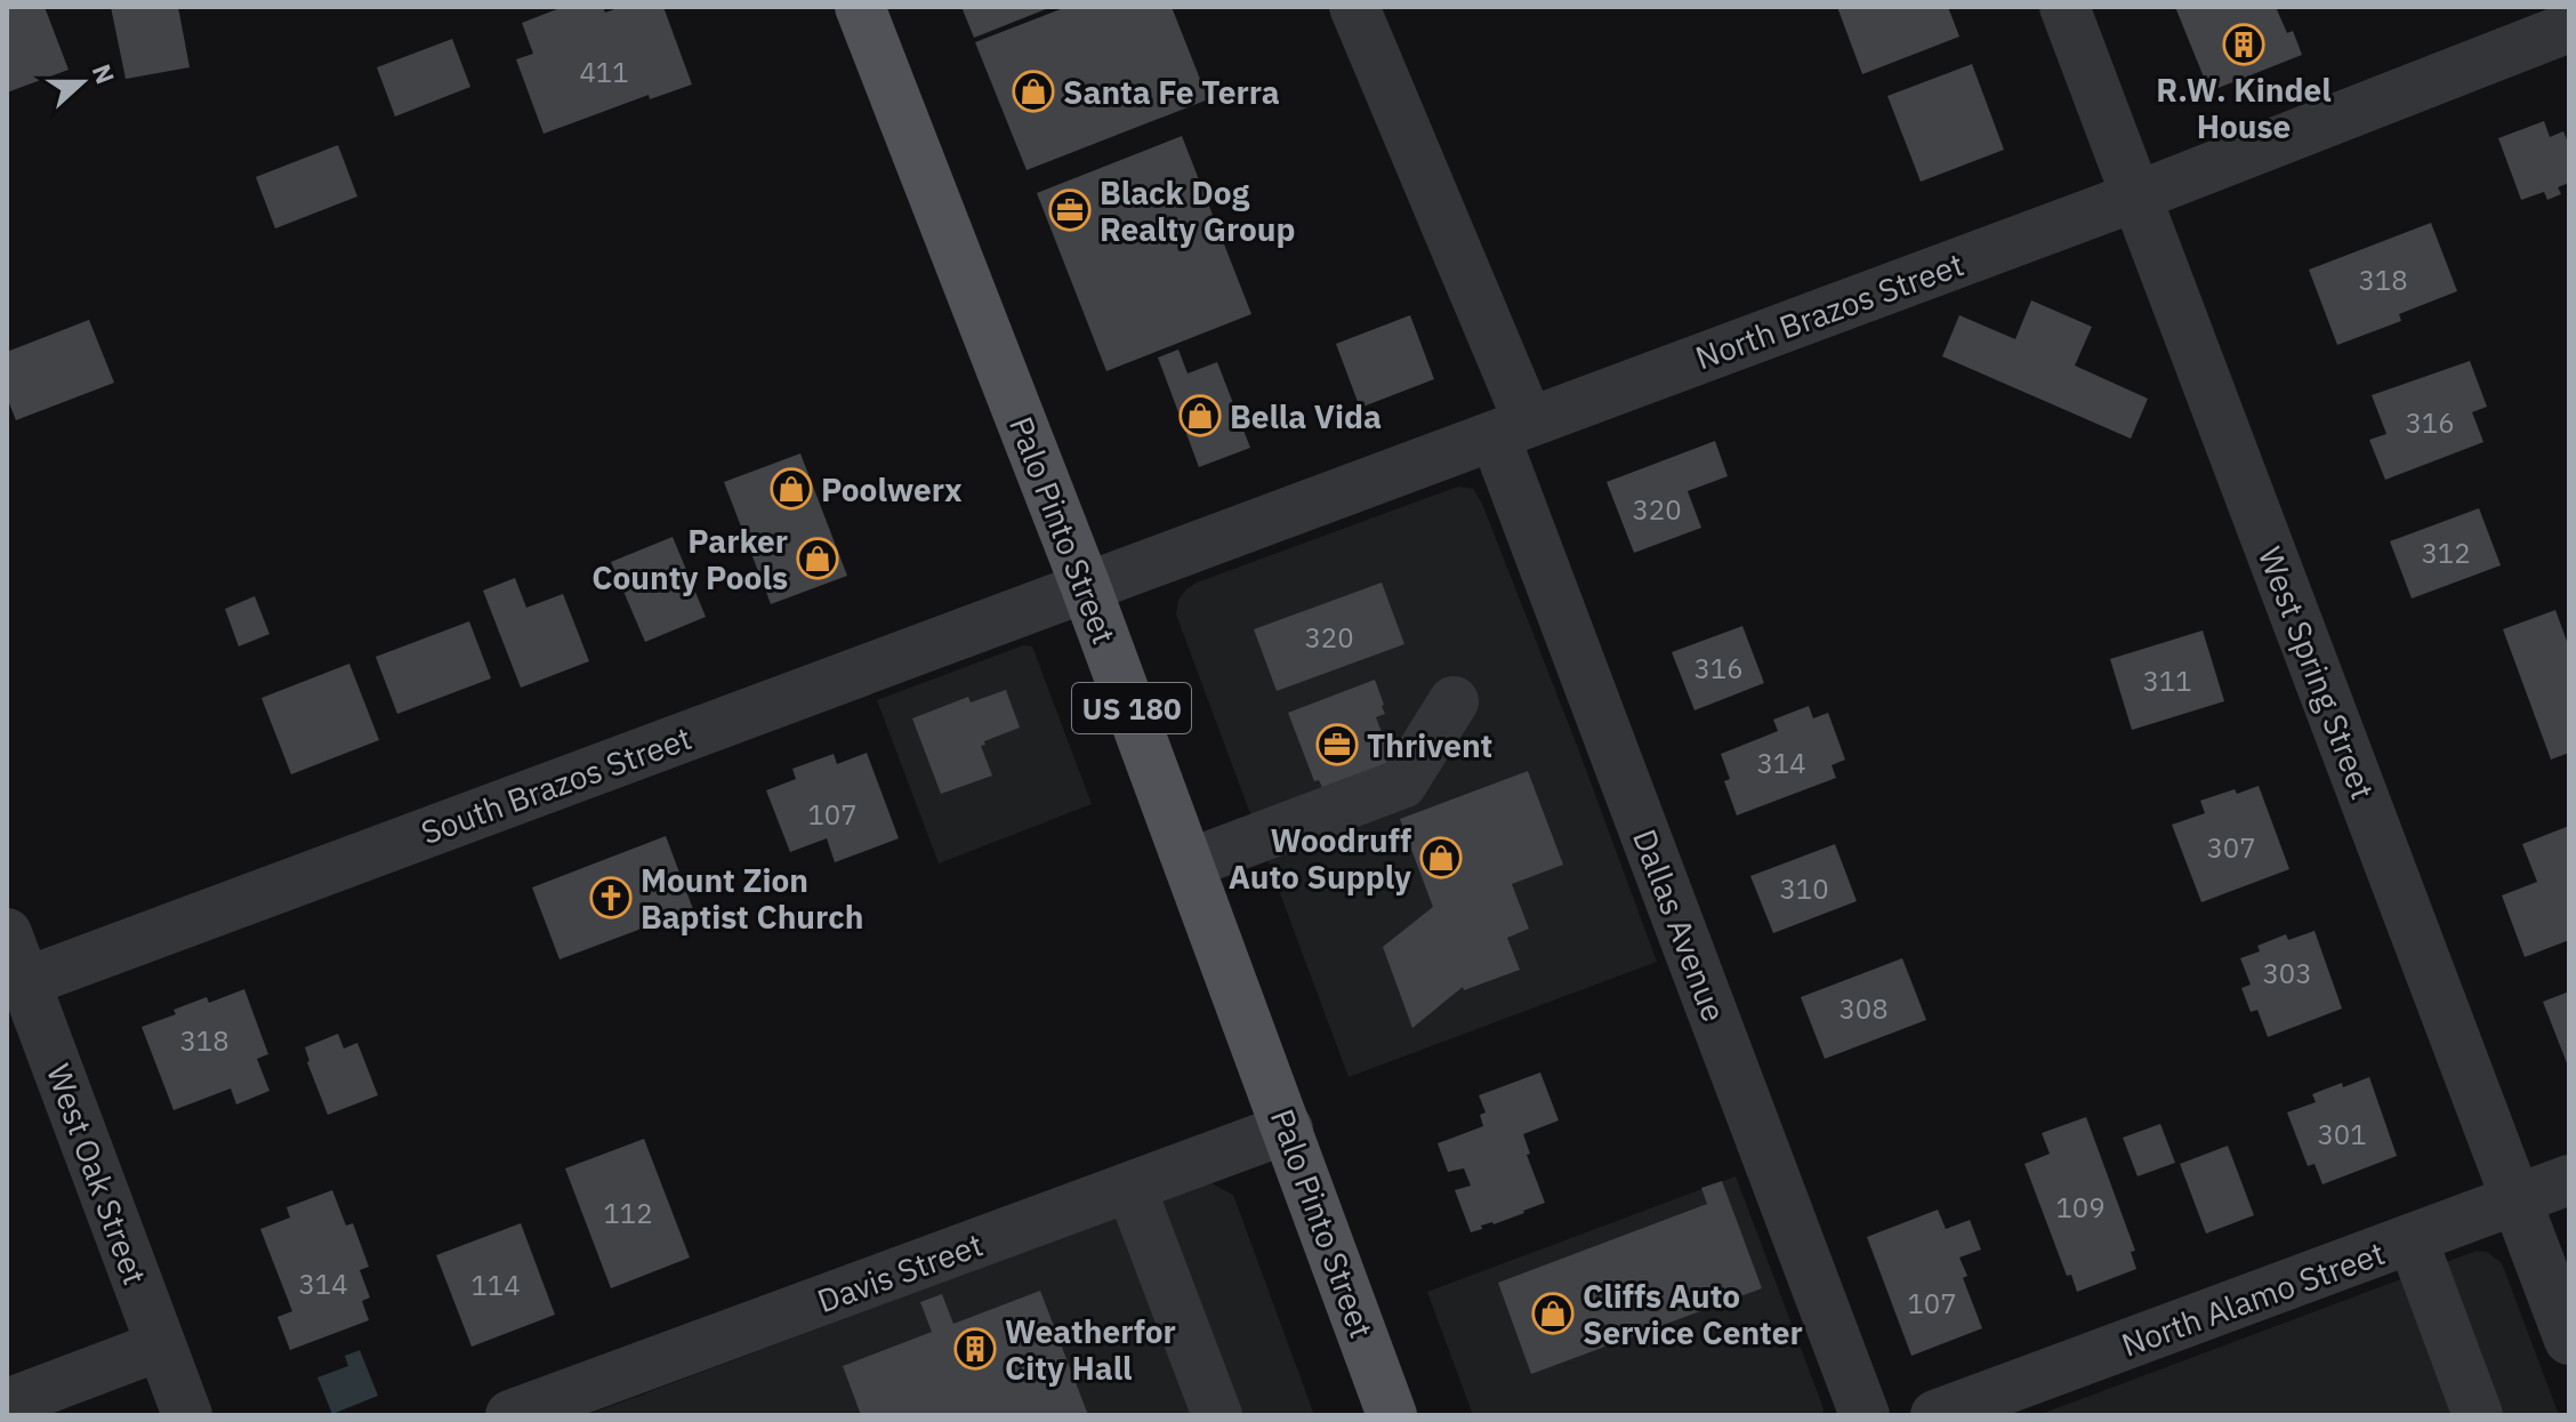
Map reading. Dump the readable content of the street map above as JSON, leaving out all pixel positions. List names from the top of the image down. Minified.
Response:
{"streets":{"main road":["Palo Pinto Street","US 180"],"street":["North Brazos Street","West Spring Street","South Brazos Street","Dallas Avenue","West Oak Street","Davis Street","North Alamo Street"]},"crossings":[["North Brazos Street","Palo Pinto Street"],["North Brazos Street","West Spring Street"],["North Brazos Street","South Brazos Street"],["North Brazos Street","Dallas Avenue"],["Palo Pinto Street","South Brazos Street"],["Palo Pinto Street","Davis Street"],["West Spring Street","North Alamo Street"],["South Brazos Street","West Oak Street"]],"places":{"building":["R.W. Kindel House","Weatherfor City Hall"],"shop":["Santa Fe Terra","Bella Vida","Poolwerx","Parker County Pools","Woodruff Auto Supply","Cliffs Auto Service Center"],"office":["Black Dog Realty Group","Thrivent"],"church":["Mount Zion Baptist Church"]},"house_numbers":["411","318","316","320","312","320","316","311","314","107","307","310","303","308","318","301","109","112","314","114","107"],"north":"right"}
